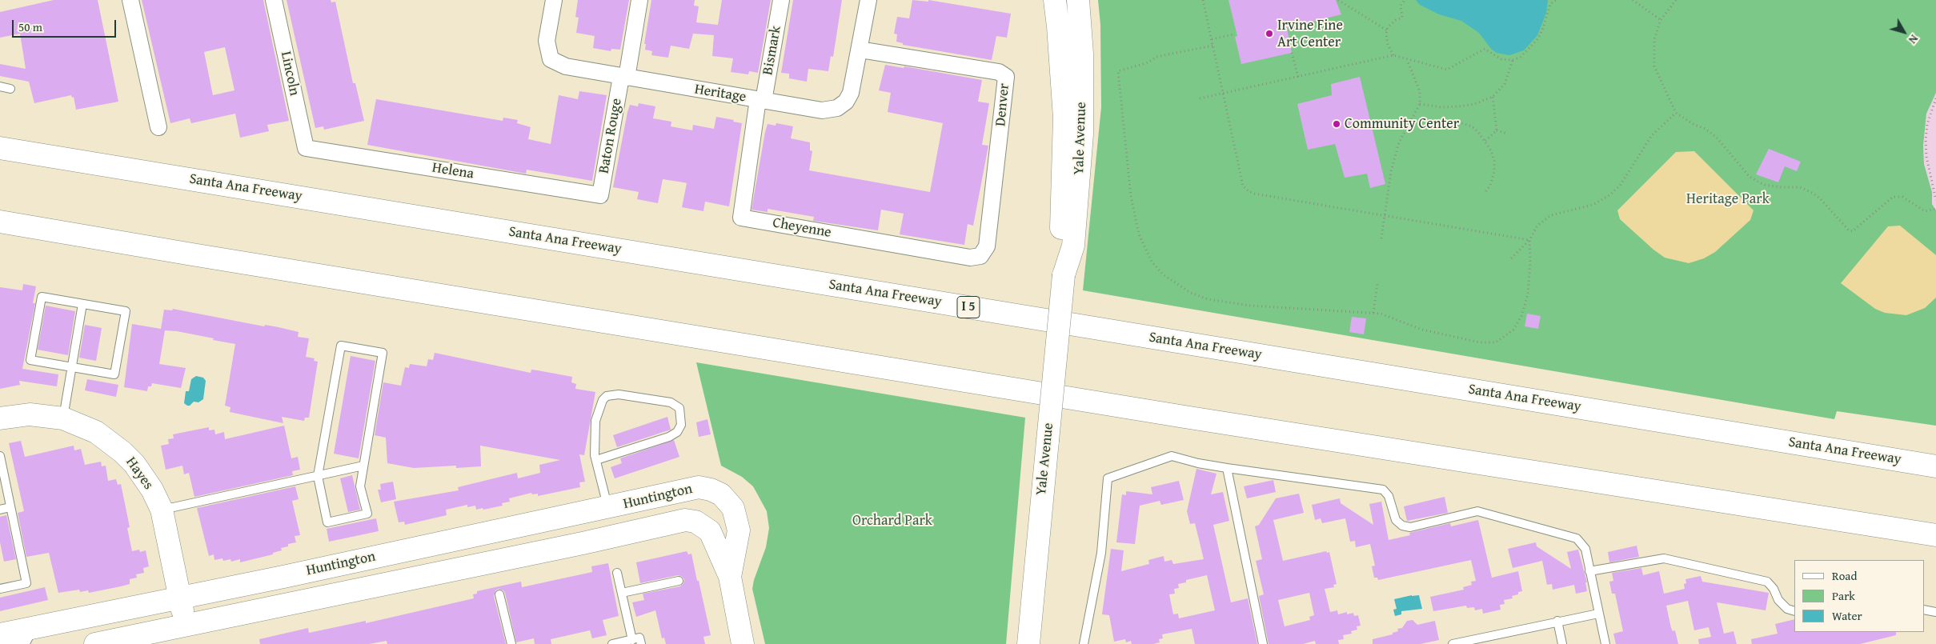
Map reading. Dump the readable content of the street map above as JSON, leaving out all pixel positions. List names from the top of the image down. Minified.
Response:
{"streets":{"main road":["Yale Avenue","Santa Ana Freeway","I 5","Hayes","Huntington"],"street":["Bismark","Lincoln","Heritage","Denver","Baton Rouge","Helena","Cheyenne"]},"crossings":[["Bismark","Heritage"],["Bismark","Cheyenne"],["Lincoln","Helena"],["Heritage","Denver"],["Heritage","Baton Rouge"],["Heritage","Cheyenne"],["Denver","Cheyenne"],["Baton Rouge","Helena"],["Hayes","Huntington"]],"parks":["Heritage Park","Orchard Park"],"places":["Irvine Fine Art Center","Community Center"],"legend":["Road","Park","Water"],"scale_bar":"50 m","north":"bottom right"}
